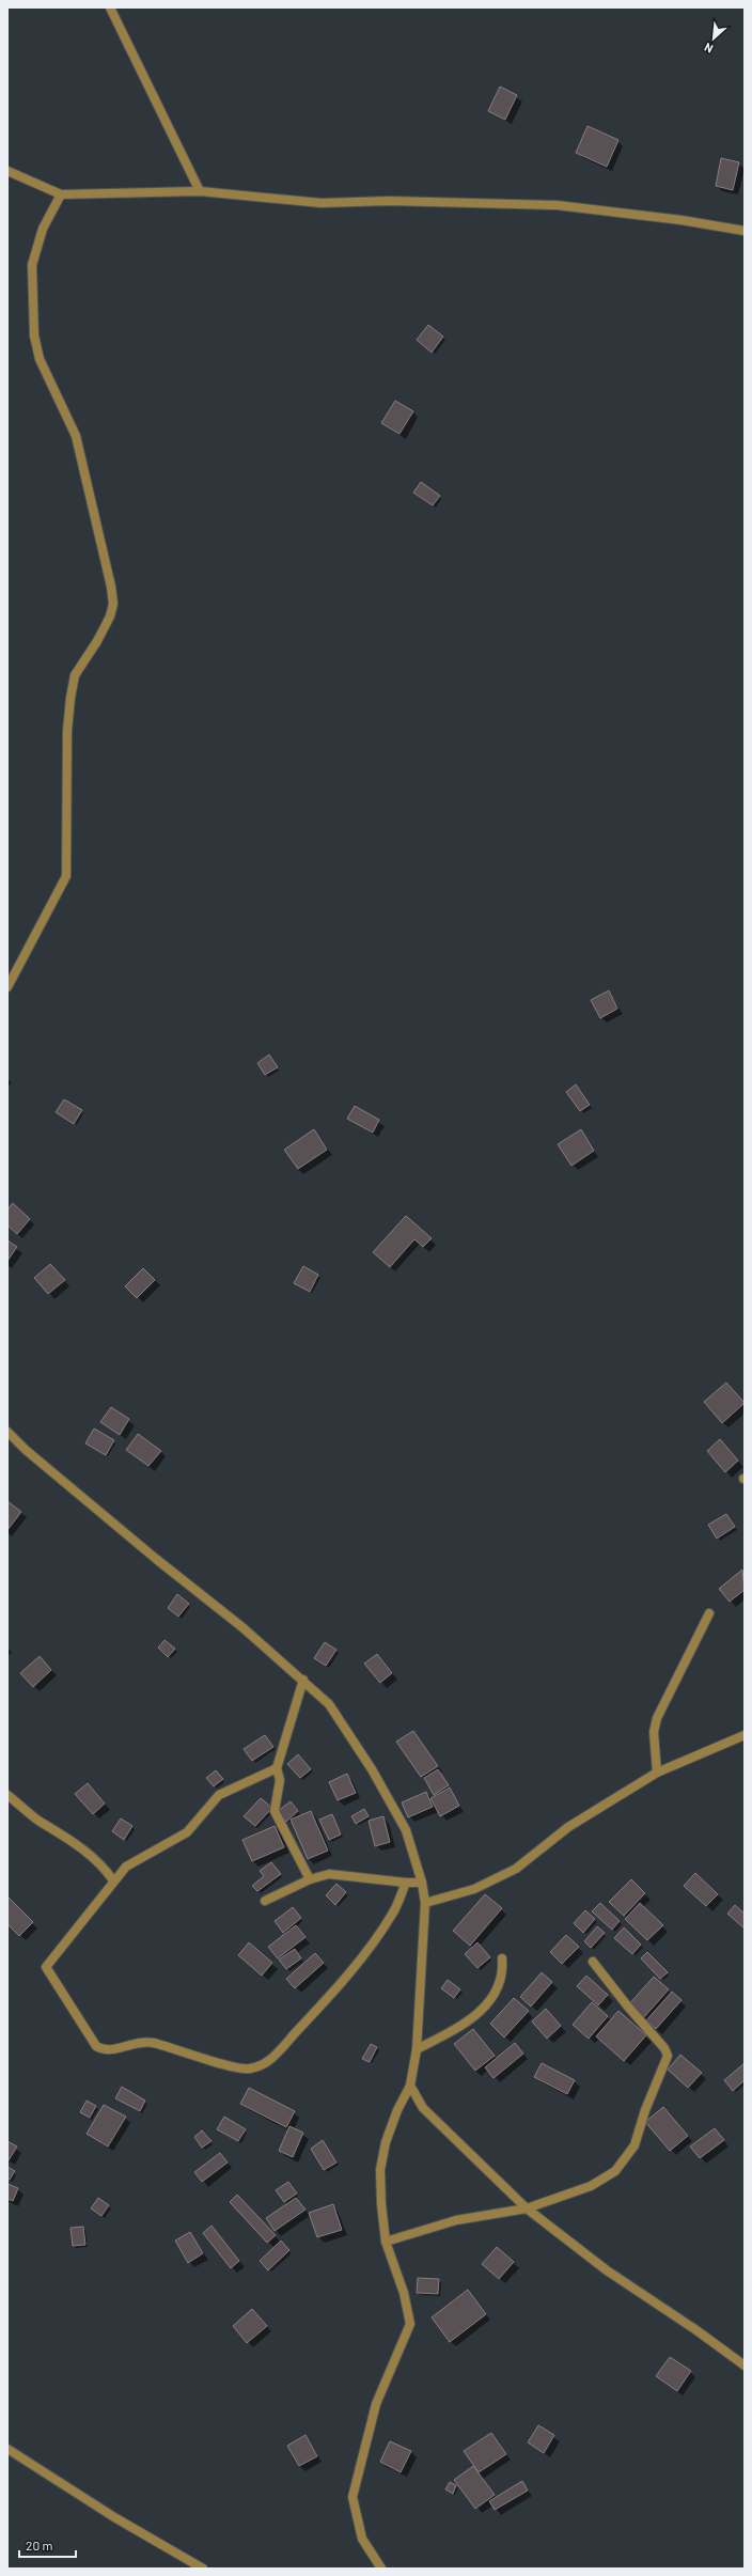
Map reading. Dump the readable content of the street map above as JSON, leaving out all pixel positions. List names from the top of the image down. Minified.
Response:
{"scale_bar":"20 m","north":"bottom left"}
